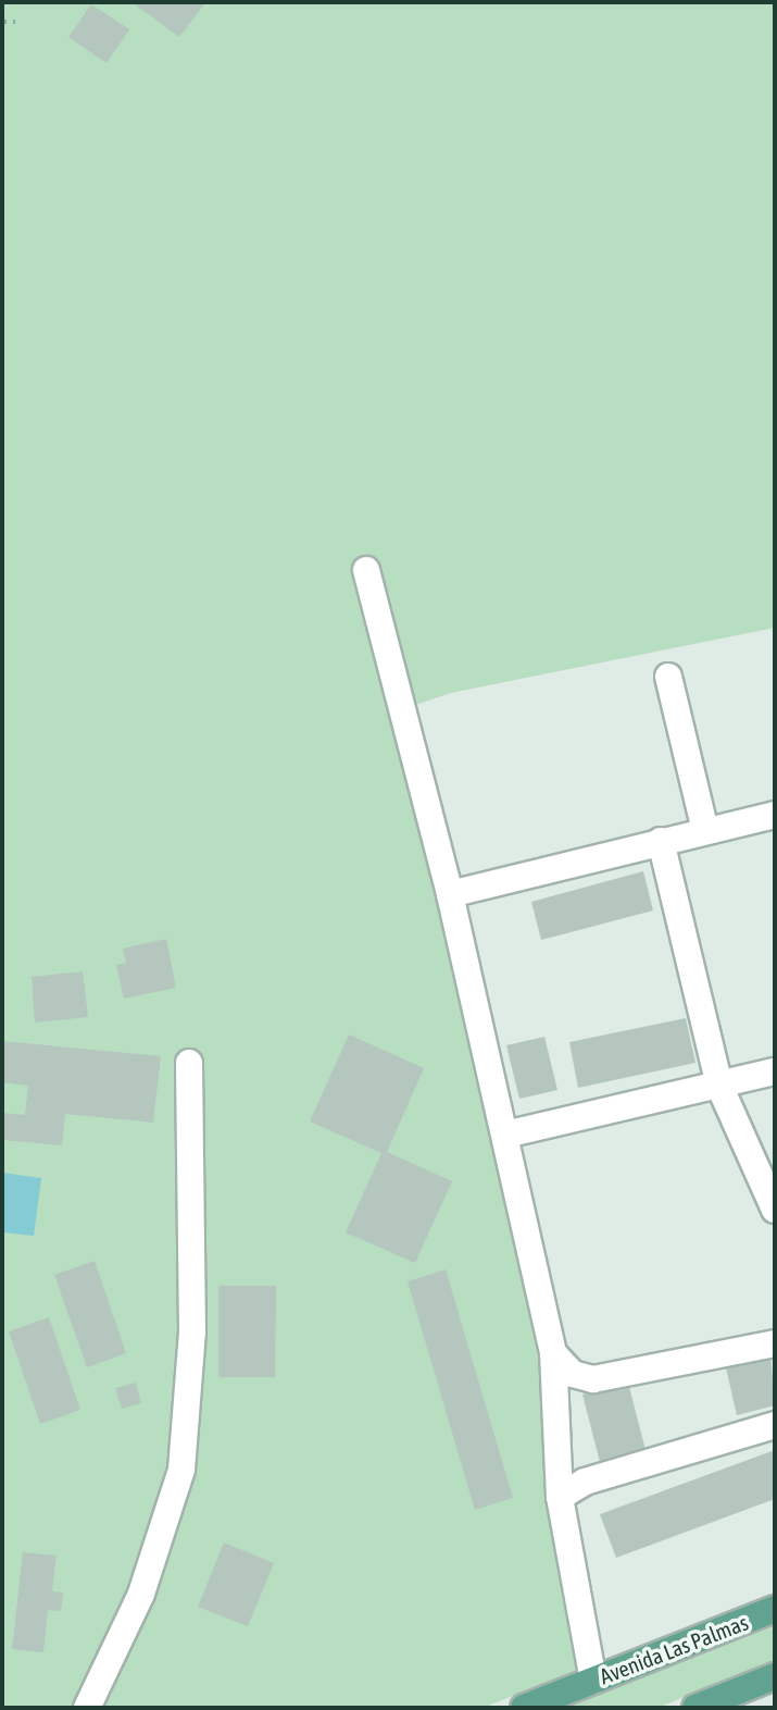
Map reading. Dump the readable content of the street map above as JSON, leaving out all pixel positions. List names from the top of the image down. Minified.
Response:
{"streets":{"main road":["Avenida Las Palmas"]}}
